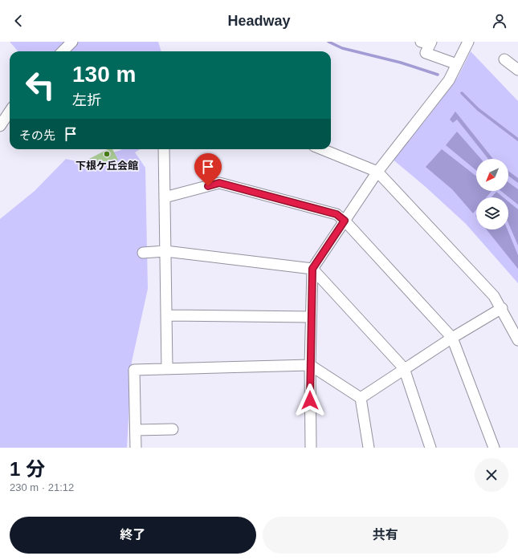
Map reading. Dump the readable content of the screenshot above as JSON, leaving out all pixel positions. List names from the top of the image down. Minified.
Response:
{"places":["下根ケ丘会館"],"north":"bottom left","page":{"header":"Headway","turn":["130 m","左折"],"then":"その先","heading":["1 分","230 m · 21:12"],"buttons":["終了","共有"]}}
